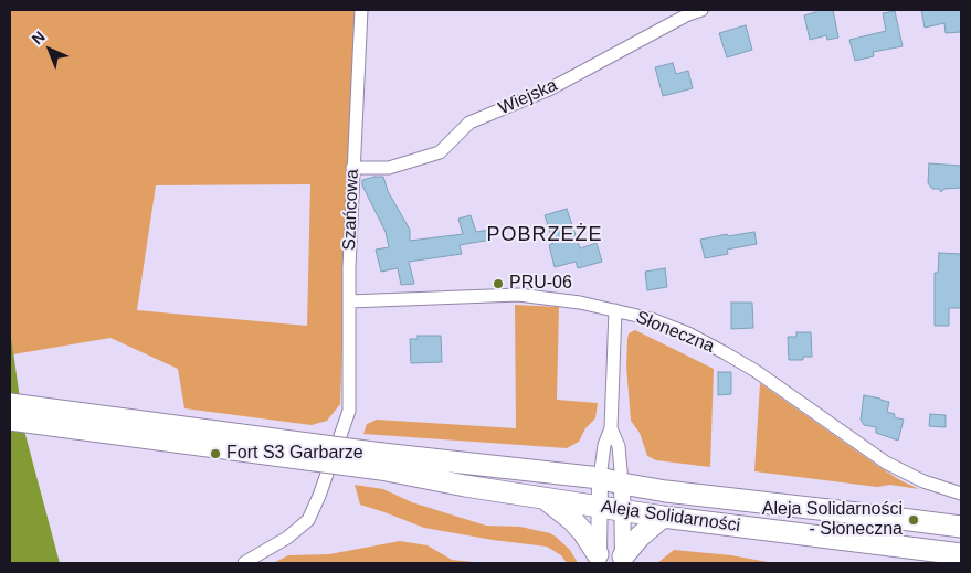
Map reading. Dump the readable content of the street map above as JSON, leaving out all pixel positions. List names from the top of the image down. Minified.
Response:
{"streets":{"highway":["Aleja Solidarności"],"street":["Wiejska","Szańcowa","Słoneczna"]},"crossings":[["Wiejska","Szańcowa"],["Szańcowa","Słoneczna"]],"districts":["POBRZEŻE"],"places":["PRU-06","Fort S3 Garbarze","Aleja Solidarności - Słoneczna"],"north":"top left"}
